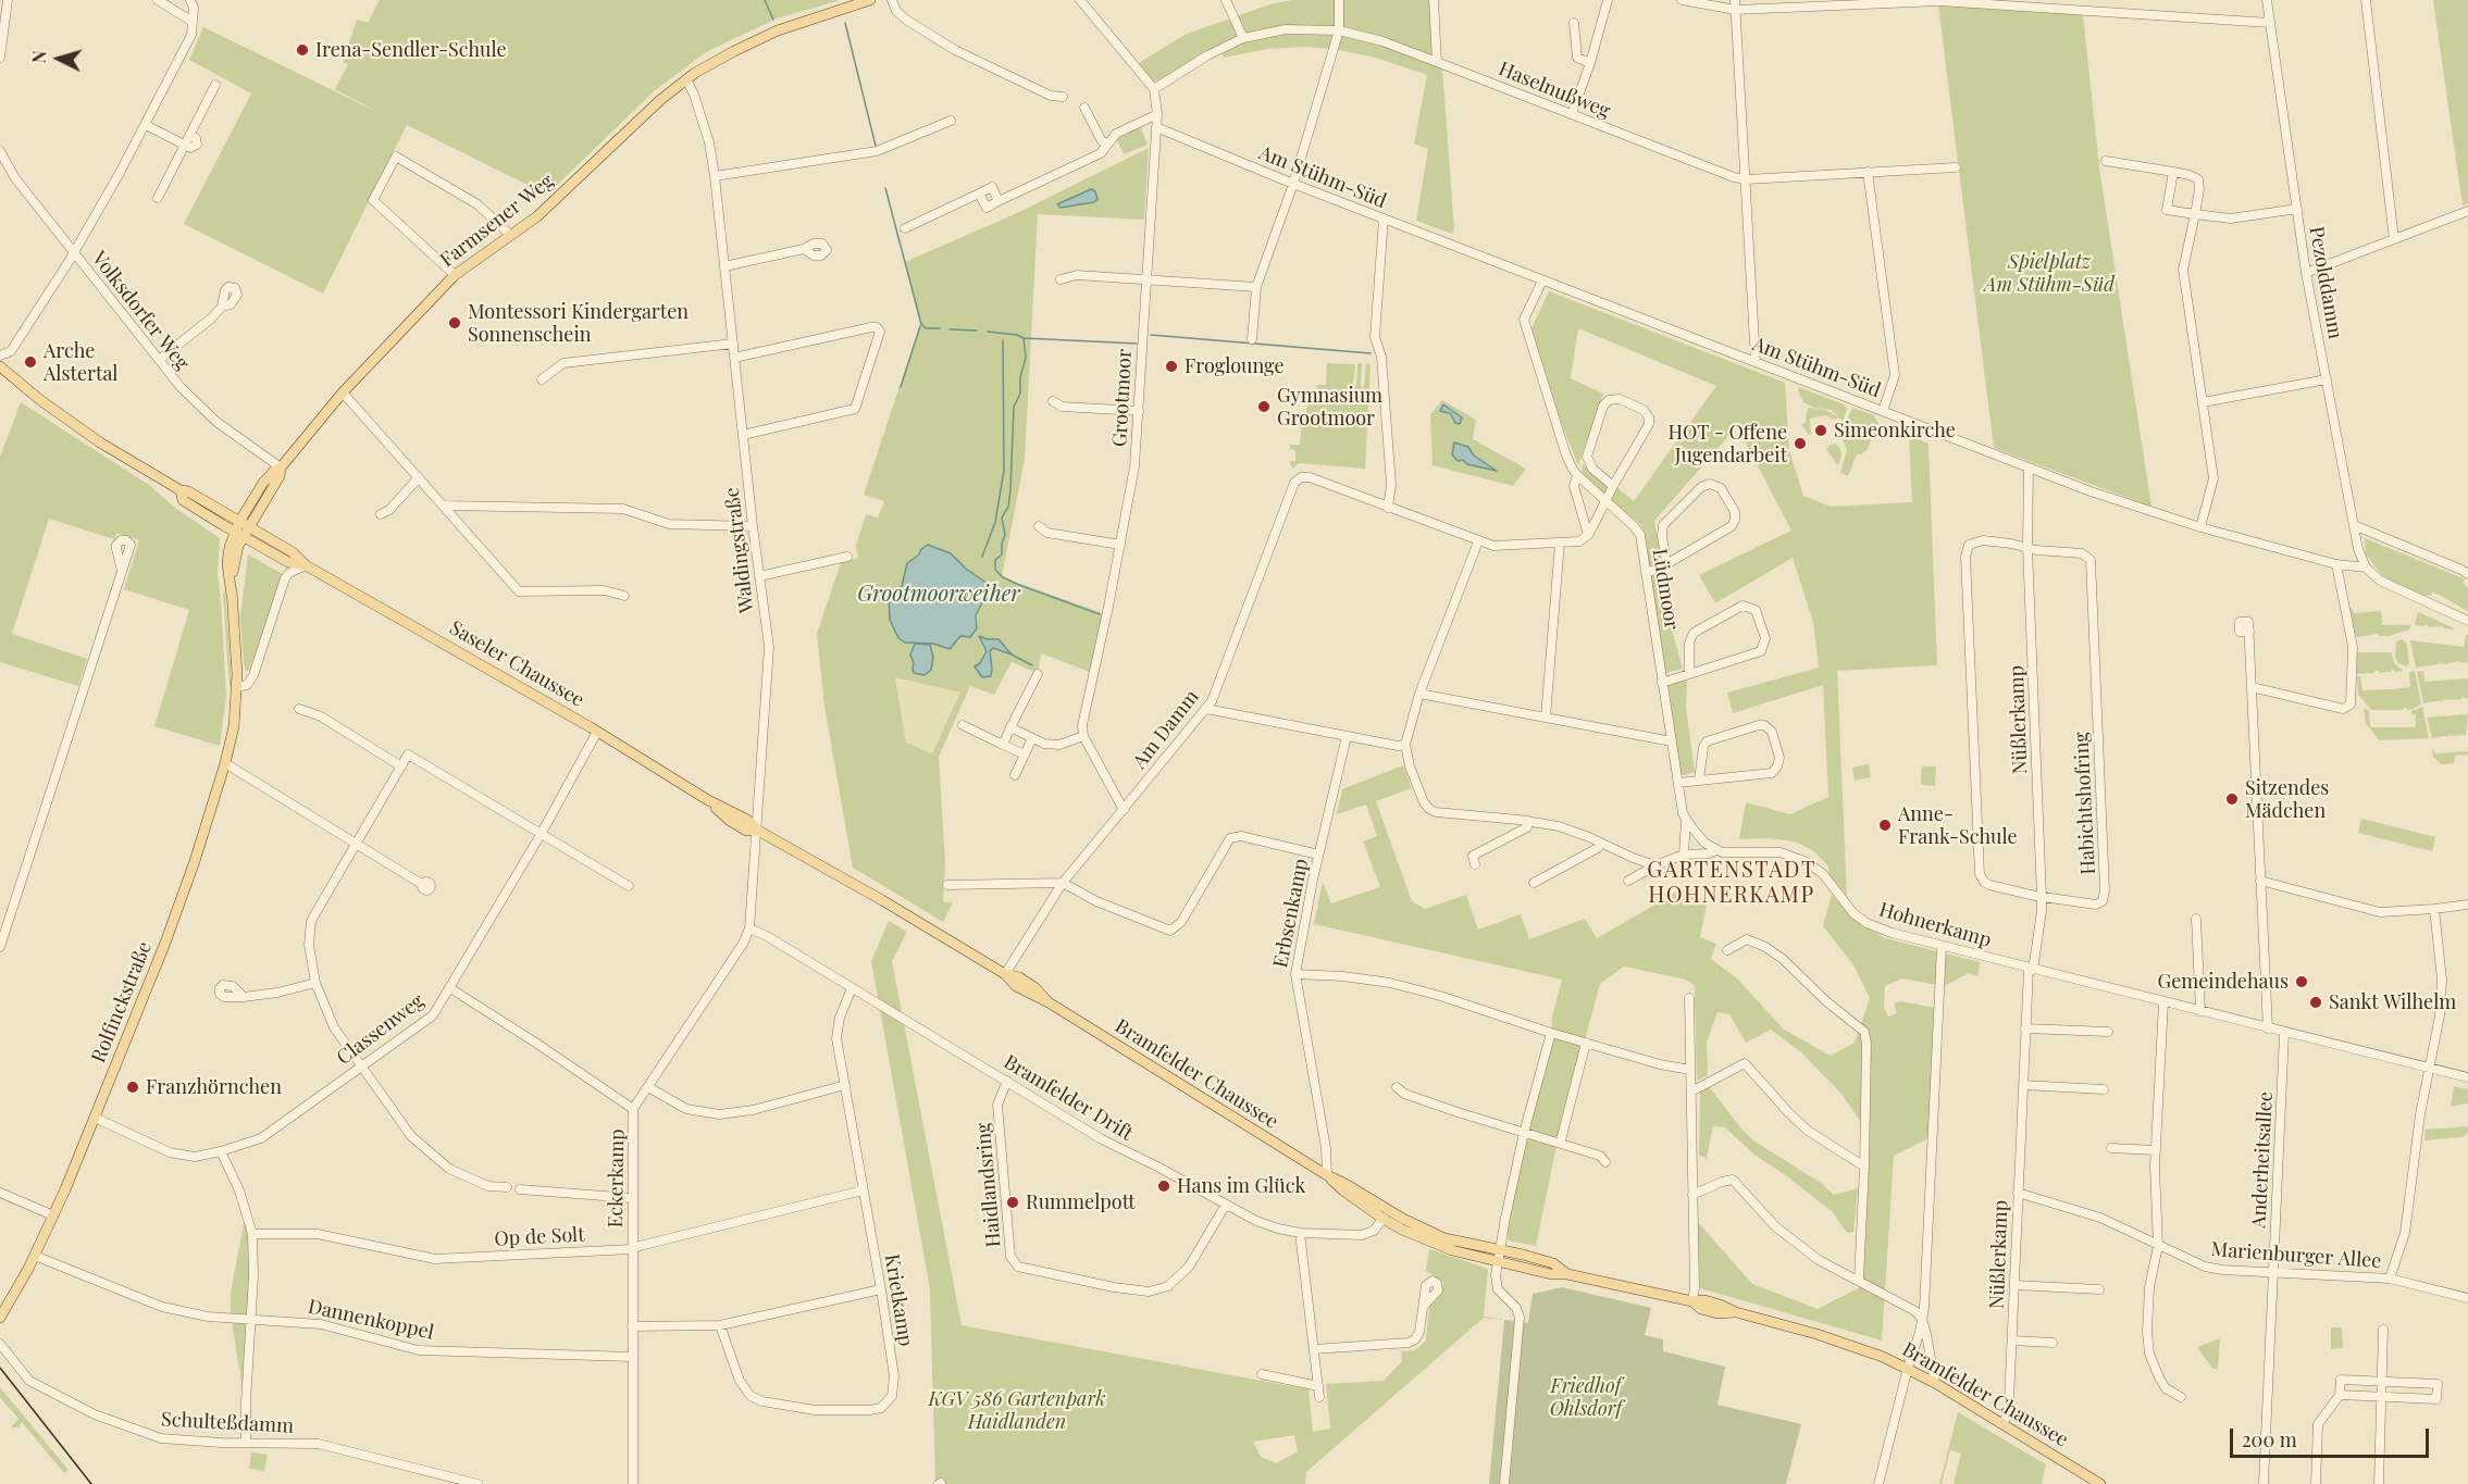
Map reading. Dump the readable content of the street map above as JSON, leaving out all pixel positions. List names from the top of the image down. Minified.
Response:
{"streets":{"main road":["Farmsener Weg","Saseler Chaussee","Rolfinckstraße","Bramfelder Chaussee"],"street":["Haselnußweg","Am Stühm-Süd","Pezolddamm","Volksdorfer Weg","Grootmoor","Waldingstraße","Lüdmoor","Nüßlerkamp","Am Damm","Habichtshofring","Erbsenkamp","Hohnerkamp","Classenweg","Bramfelder Drift","Anderheitsallee","Eckerkamp","Haidlandsring","Op de Solt","Marienburger Allee","Krietkamp","Dannenkoppel","Schulteßdamm"]},"crossings":[["Haselnußweg","Grootmoor"],["Am Stühm-Süd","Pezolddamm"],["Am Stühm-Süd","Grootmoor"],["Am Stühm-Süd","Lüdmoor"],["Am Stühm-Süd","Nüßlerkamp"],["Farmsener Weg","Volksdorfer Weg"],["Farmsener Weg","Waldingstraße"],["Farmsener Weg","Saseler Chaussee"],["Farmsener Weg","Rolfinckstraße"],["Waldingstraße","Saseler Chaussee"],["Waldingstraße","Eckerkamp"],["Saseler Chaussee","Rolfinckstraße"],["Saseler Chaussee","Classenweg"],["Saseler Chaussee","Bramfelder Chaussee"],["Saseler Chaussee","Eckerkamp"],["Nüßlerkamp","Habichtshofring"],["Nüßlerkamp","Hohnerkamp"],["Nüßlerkamp","Bramfelder Chaussee"],["Nüßlerkamp","Marienburger Allee"],["Am Damm","Bramfelder Chaussee"],["Erbsenkamp","Bramfelder Chaussee"],["Hohnerkamp","Anderheitsallee"],["Rolfinckstraße","Classenweg"],["Rolfinckstraße","Dannenkoppel"],["Bramfelder Chaussee","Bramfelder Drift"],["Bramfelder Drift","Eckerkamp"],["Bramfelder Drift","Haidlandsring"],["Bramfelder Drift","Krietkamp"],["Anderheitsallee","Marienburger Allee"],["Eckerkamp","Op de Solt"],["Eckerkamp","Dannenkoppel"],["Op de Solt","Krietkamp"]],"districts":["GARTENSTADT HOHNERKAMP"],"water":["Grootmoorweiher"],"parks":["Spielplatz Am Stühm-Süd","Friedhof Ohlsdorf","KGV 586 Gartenpark Haidlanden"],"places":["Irena-Sendler-Schule","Montessori Kindergarten Sonnenschein","Arche Alstertal","Froglounge","Gymnasium Grootmoor","Simeonkirche","HOT - Offene Jugendarbeit","Sitzendes Mädchen","Anne- Frank-Schule","Gemeindehaus","Sankt Wilhelm","Franzhörnchen","Hans im Glück","Rummelpott"],"scale_bar":"200 m","north":"left"}
